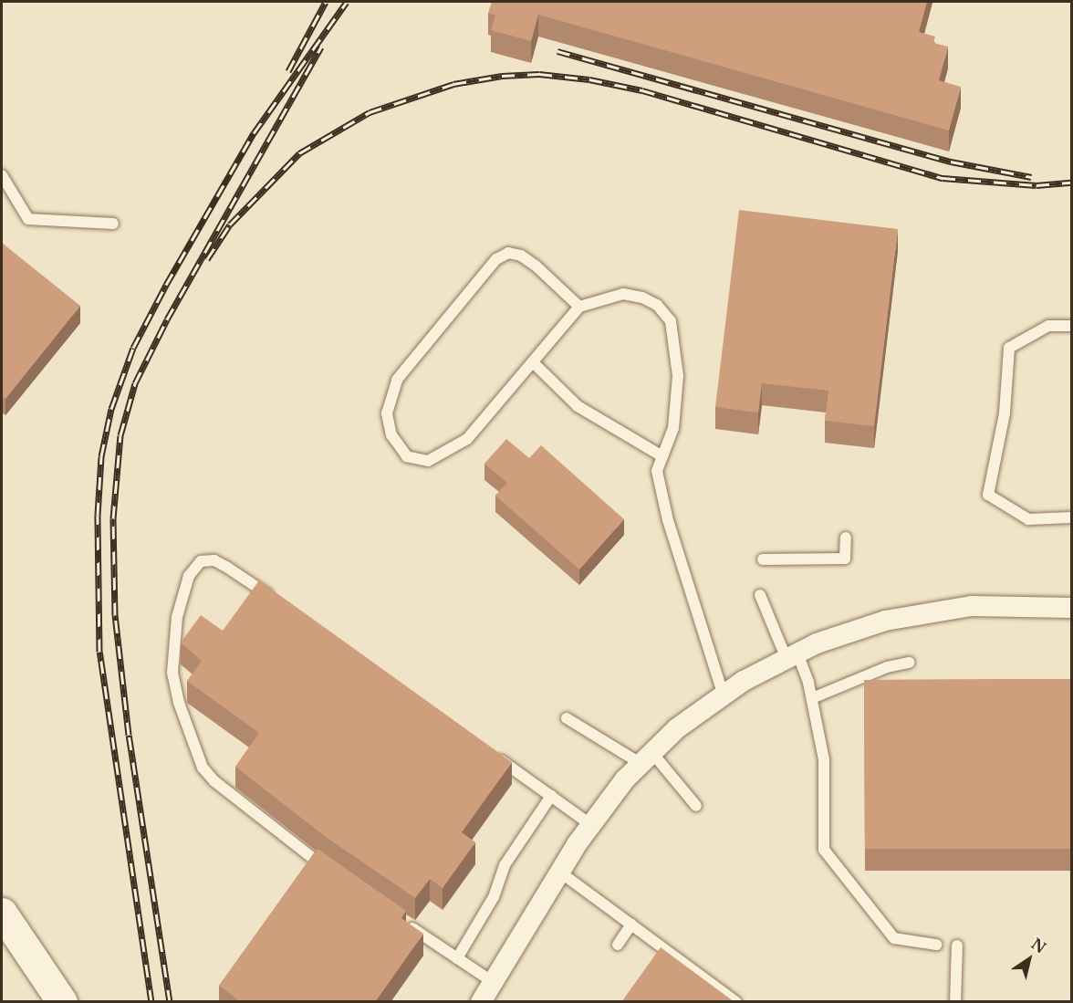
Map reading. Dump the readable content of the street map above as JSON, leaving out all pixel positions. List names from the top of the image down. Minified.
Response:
{"north":"top right"}
